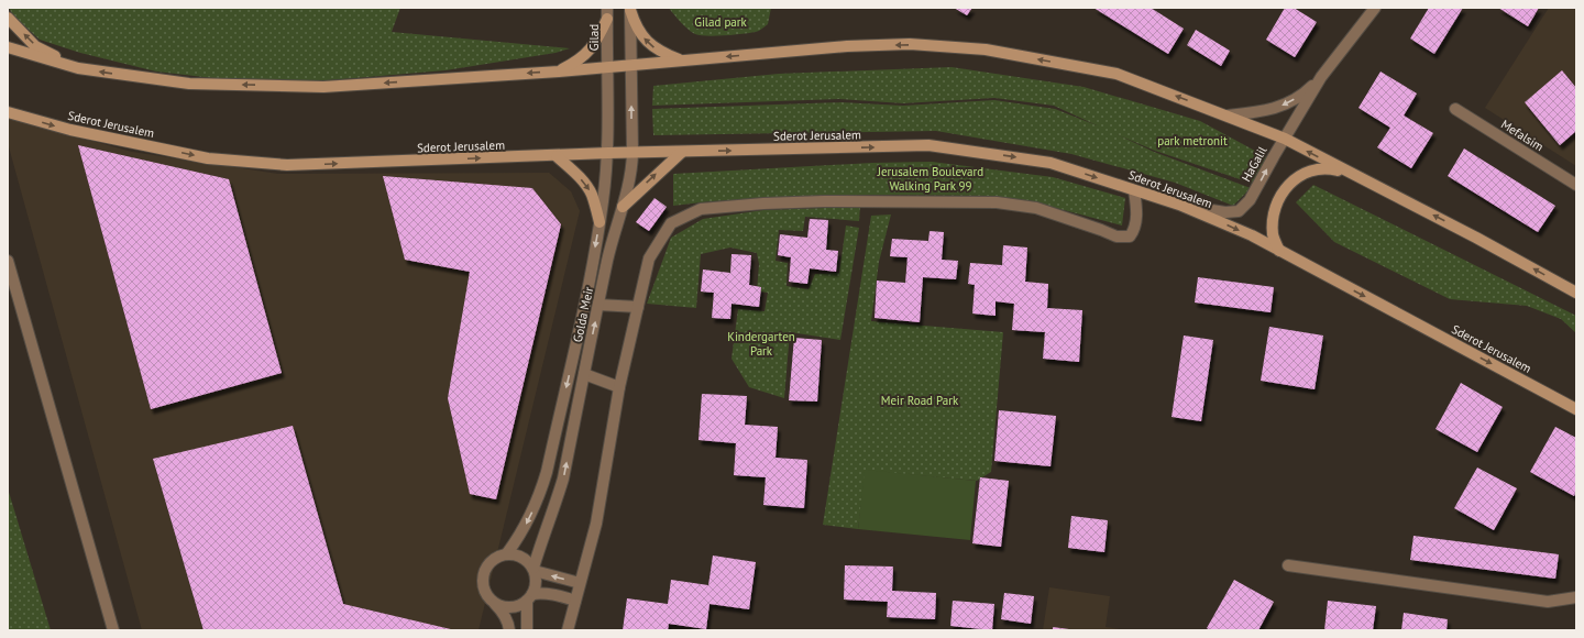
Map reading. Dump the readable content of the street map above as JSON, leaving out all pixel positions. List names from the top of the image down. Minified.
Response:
{"streets":{"main road":["Sderot Jerusalem"],"street":["Gilad","Mefalsim","HaGalil","Golda Meir"]},"crossings":[["Gilad","Golda Meir"],["Sderot Jerusalem","HaGalil"],["Sderot Jerusalem","Golda Meir"]],"parks":["Gilad park","park metronit","Jerusalem Boulevard Walking Park 99","Kindergarten Park","Meir Road Park"]}
